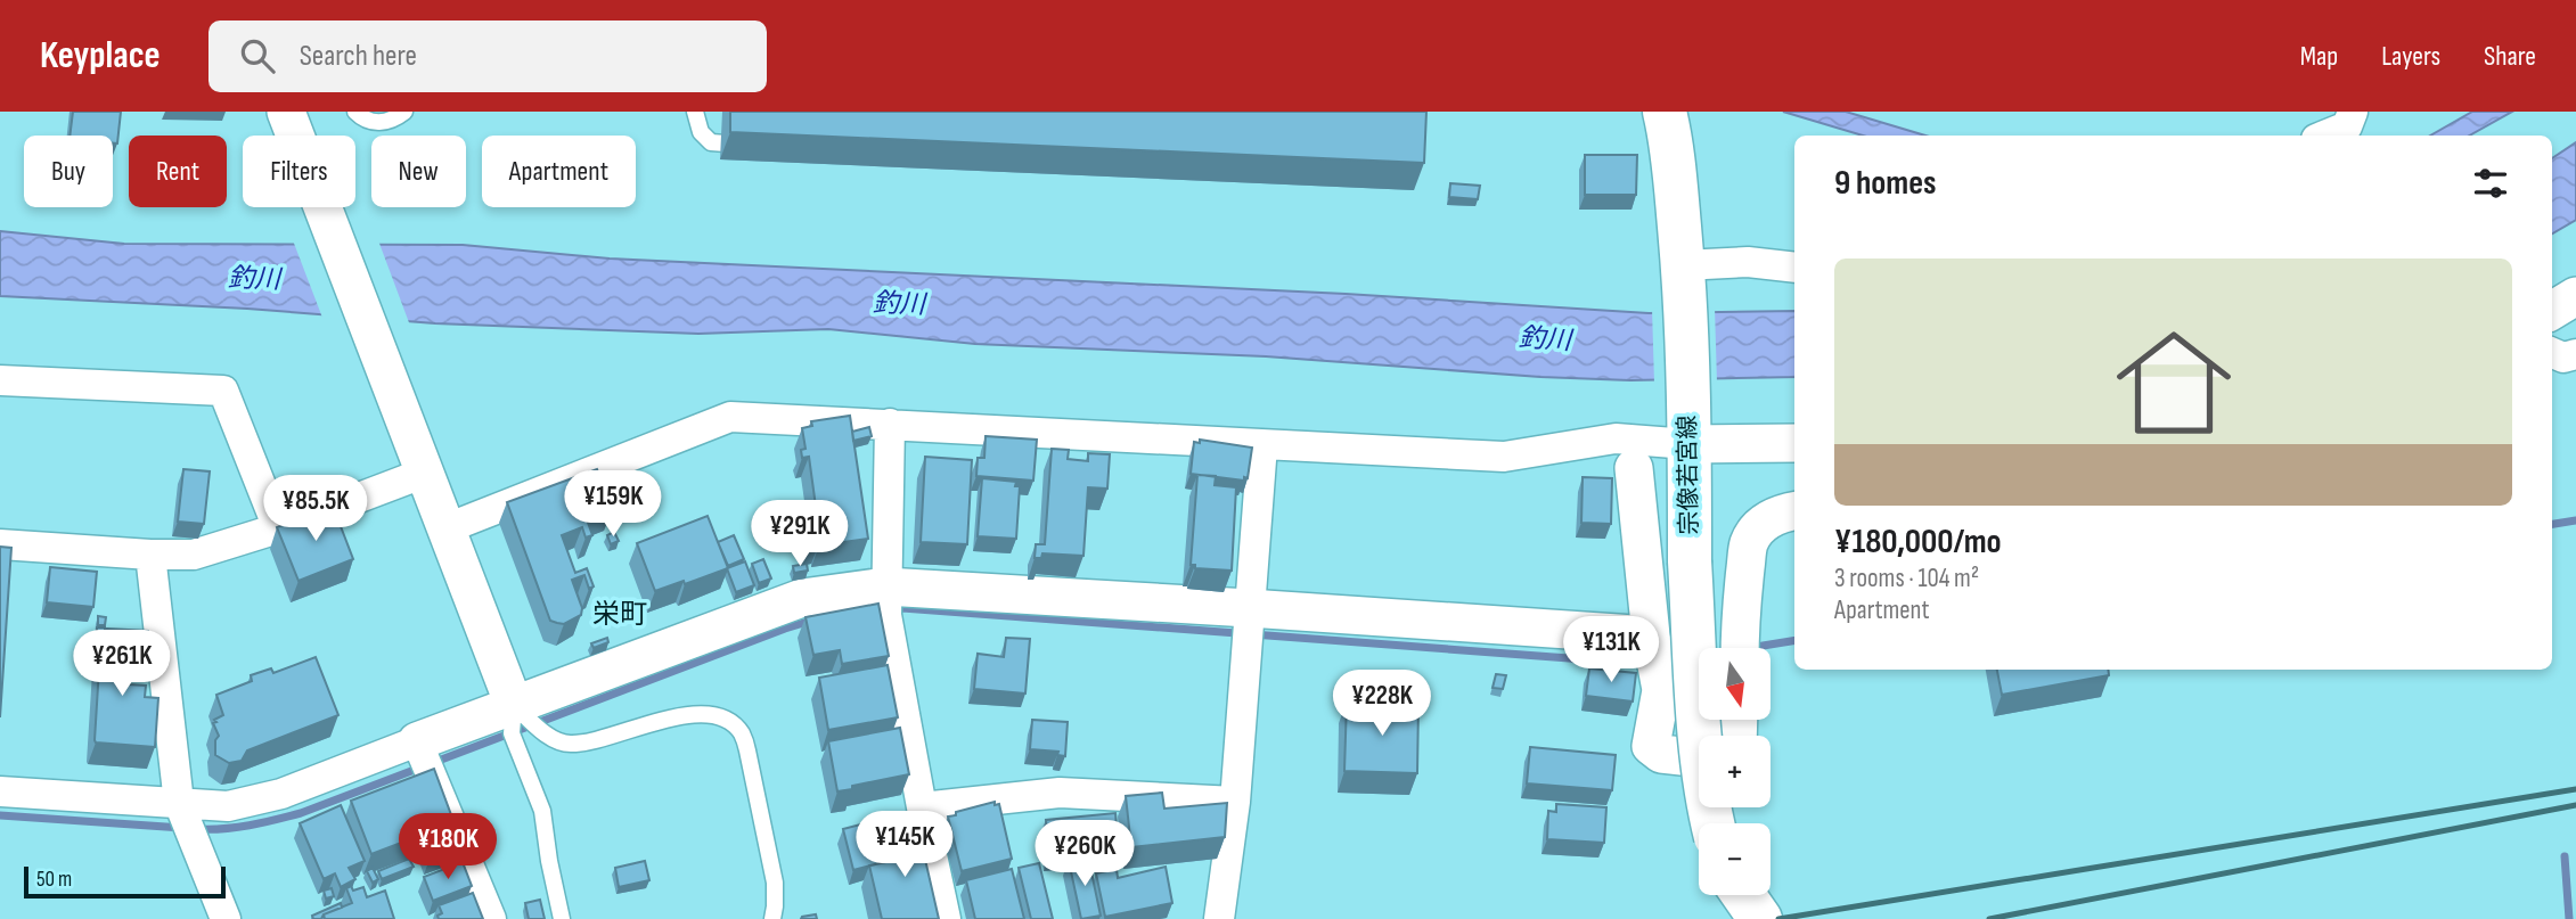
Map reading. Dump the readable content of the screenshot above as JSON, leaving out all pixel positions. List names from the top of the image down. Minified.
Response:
{"streets":{"main road":["宗像若宮線"]},"districts":["栄町"],"water":["釣川"],"scale_bar":"50 m","north":"bottom","page":{"header":"Keyplace","search":"Search here","nav":["Map","Layers","Share"],"chip":["Buy","Rent","Filters","New","Apartment"],"heading":"9 homes","list":[{"name":"¥180,000/mo","note":"3 rooms · 104 m² · Apartment"}],"price":["¥159K","¥85.5K","¥291K","¥131K","¥261K","¥228K","¥145K","¥180K","¥260K"],"map_buttons":["+","−"],"scale":"50 m"}}
